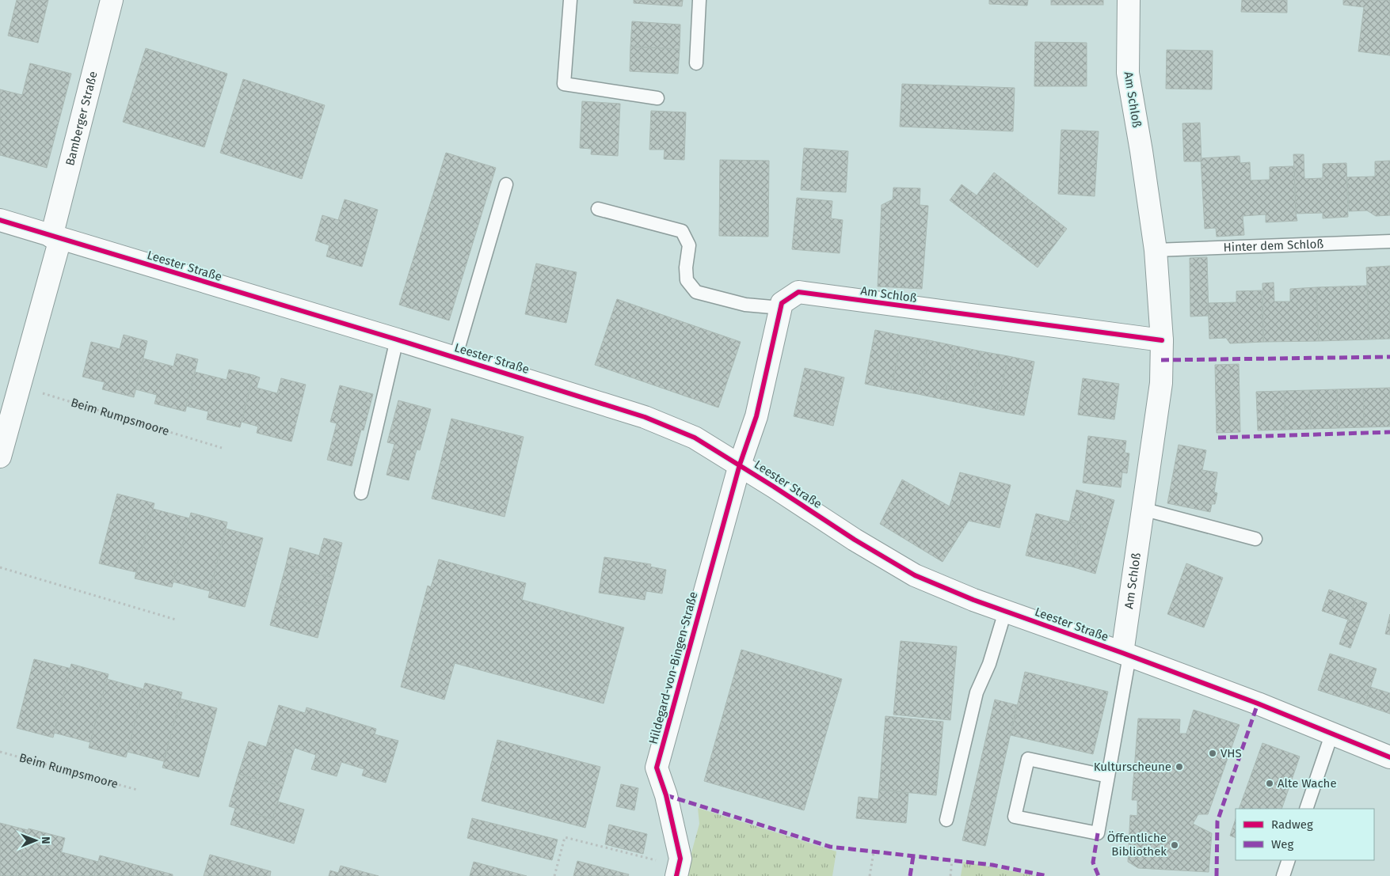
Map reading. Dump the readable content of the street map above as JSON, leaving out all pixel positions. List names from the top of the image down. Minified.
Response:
{"streets":{"street":["Am Schloß","Bamberger Straße","Leester Straße","Hildegard-von-Bingen-Straße"],"lane":["Hinter dem Schloß"],"path":["Beim Rumpsmoore"]},"crossings":[["Am Schloß","Hinter dem Schloß"],["Am Schloß","Leester Straße"],["Bamberger Straße","Leester Straße"],["Leester Straße","Hildegard-von-Bingen-Straße"]],"places":["VHS","Kulturscheune","Alte Wache","Öffentliche Bibliothek"],"legend":["Radweg","Weg"],"north":"right"}
